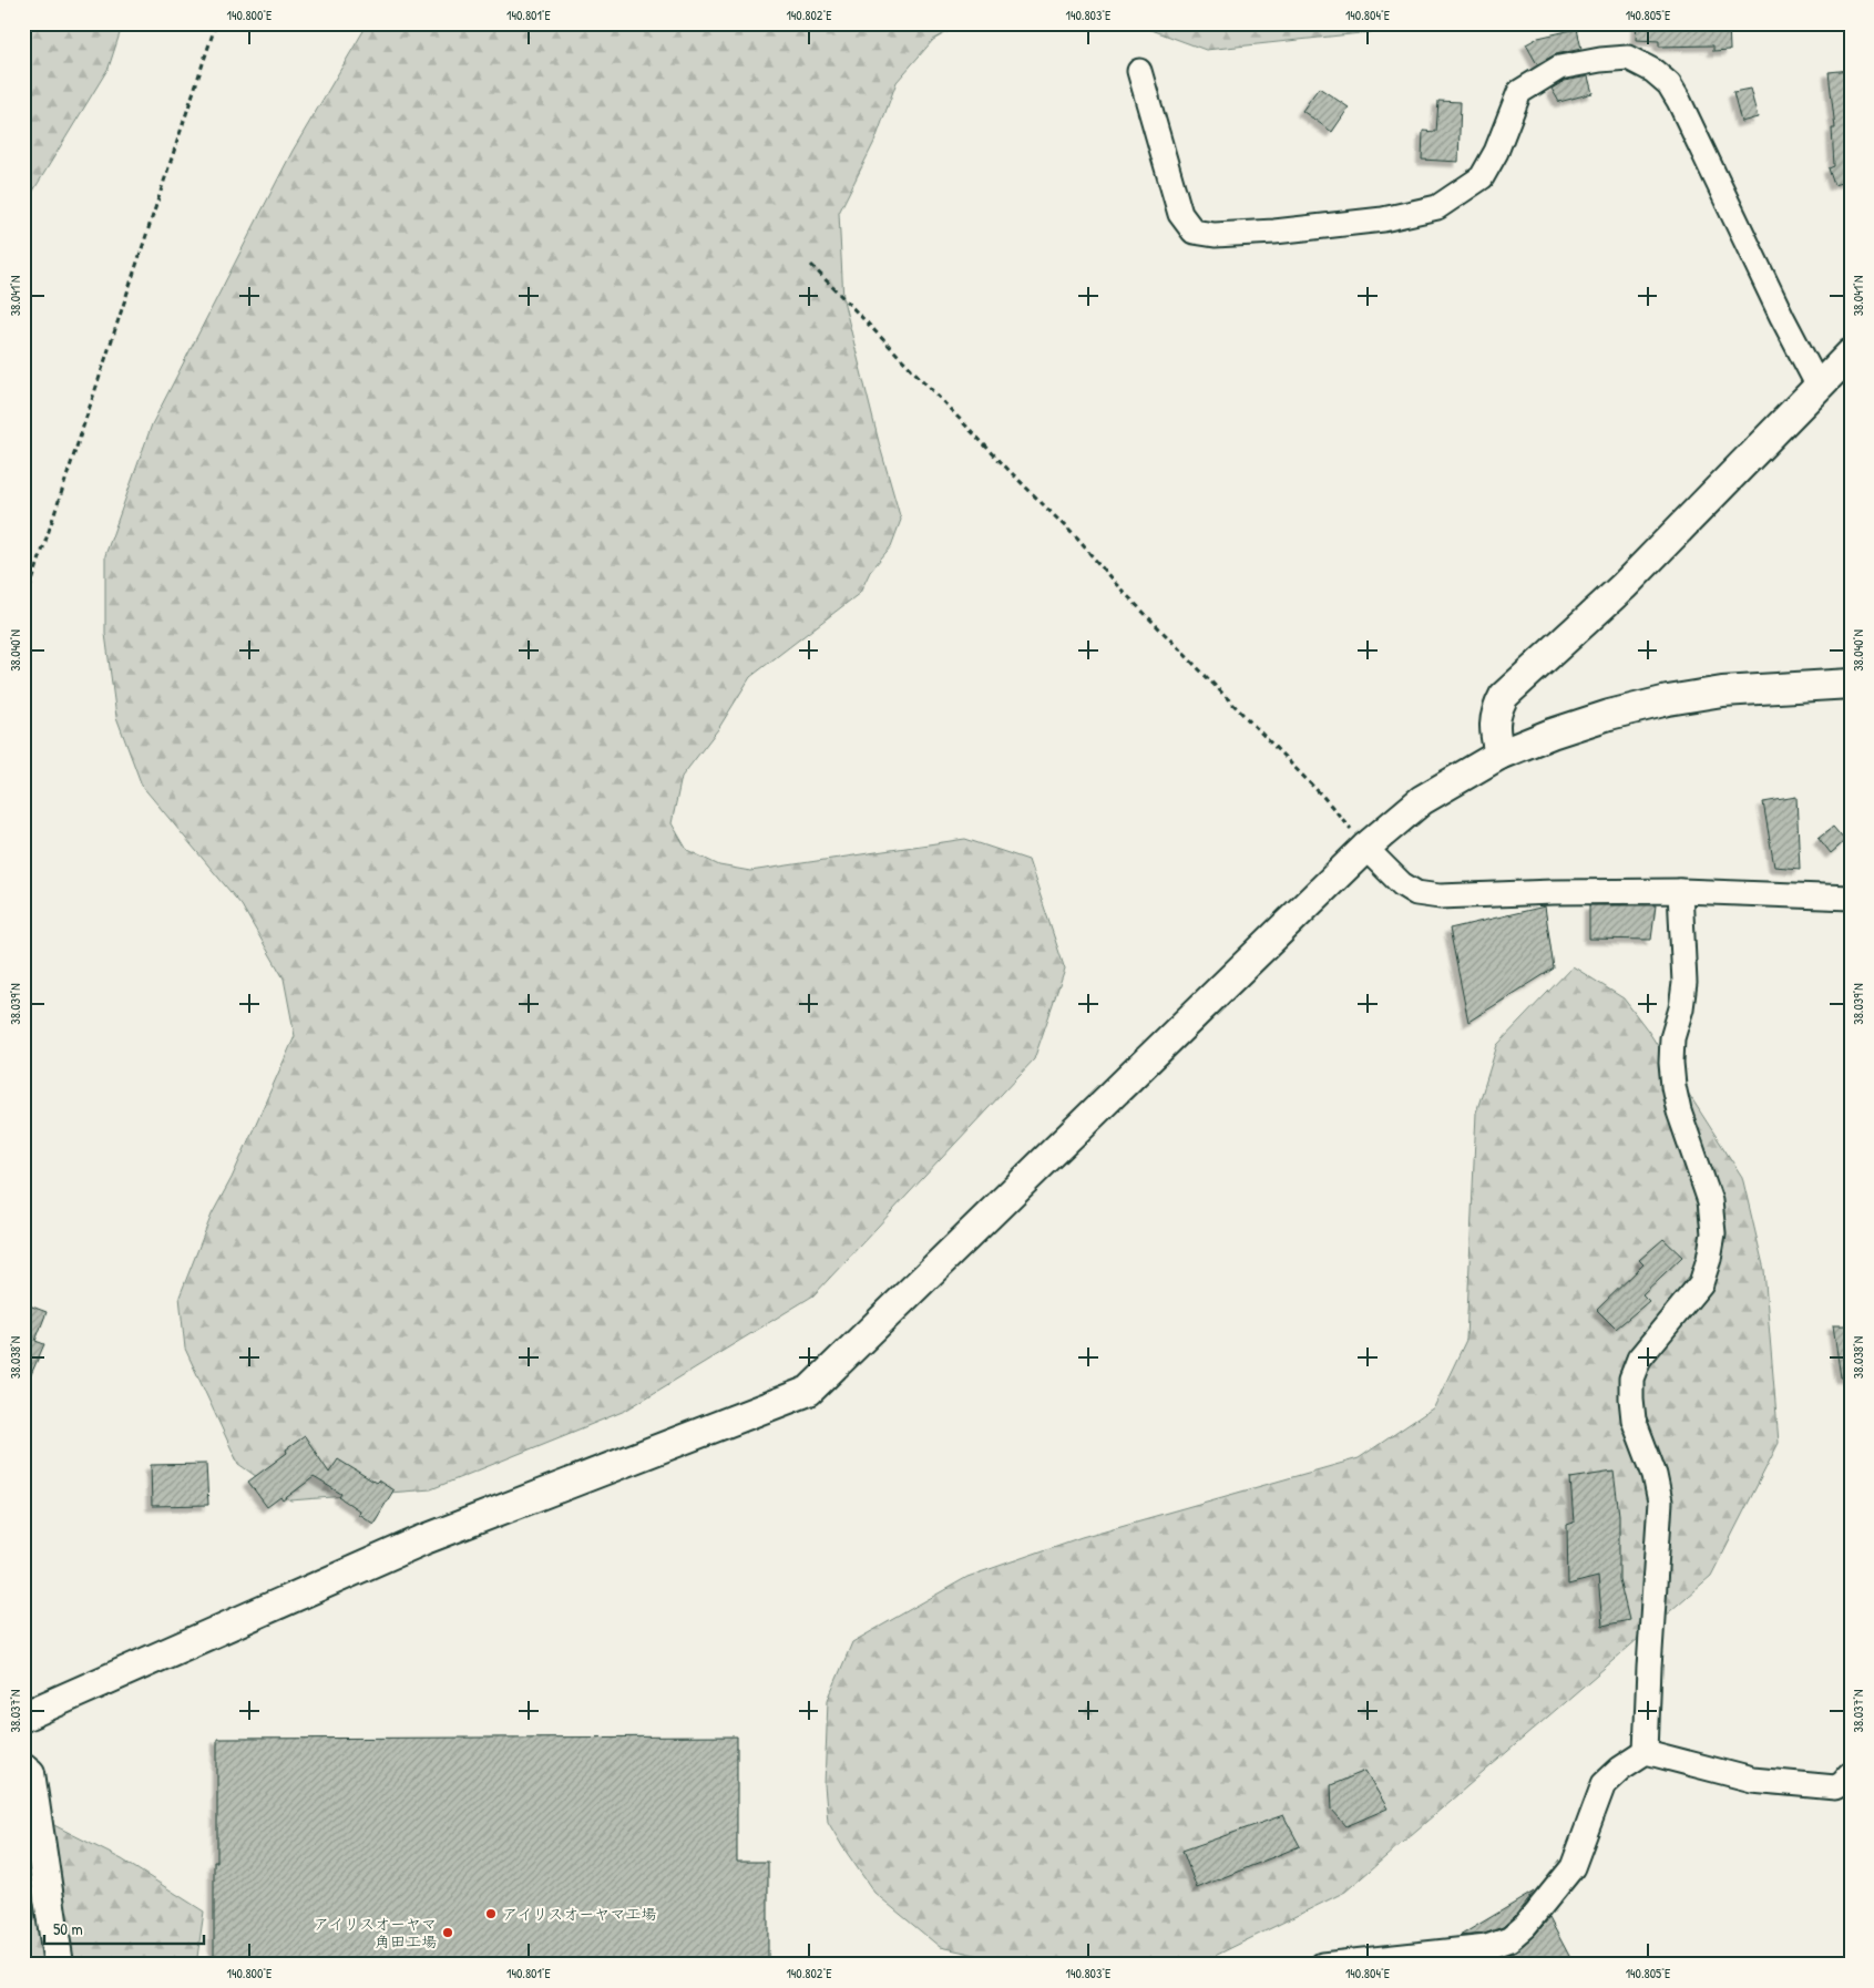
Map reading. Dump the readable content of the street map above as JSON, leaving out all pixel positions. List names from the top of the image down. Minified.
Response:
{"places":["アイリスオーヤマ工場","アイリスオーヤマ 角田工場"],"scale_bar":"50 m","coordinates":["140.800°E","140.801°E","140.802°E","140.803°E","140.804°E","140.805°E","38.041°N","38.040°N","38.039°N","38.038°N","38.037°N"]}
